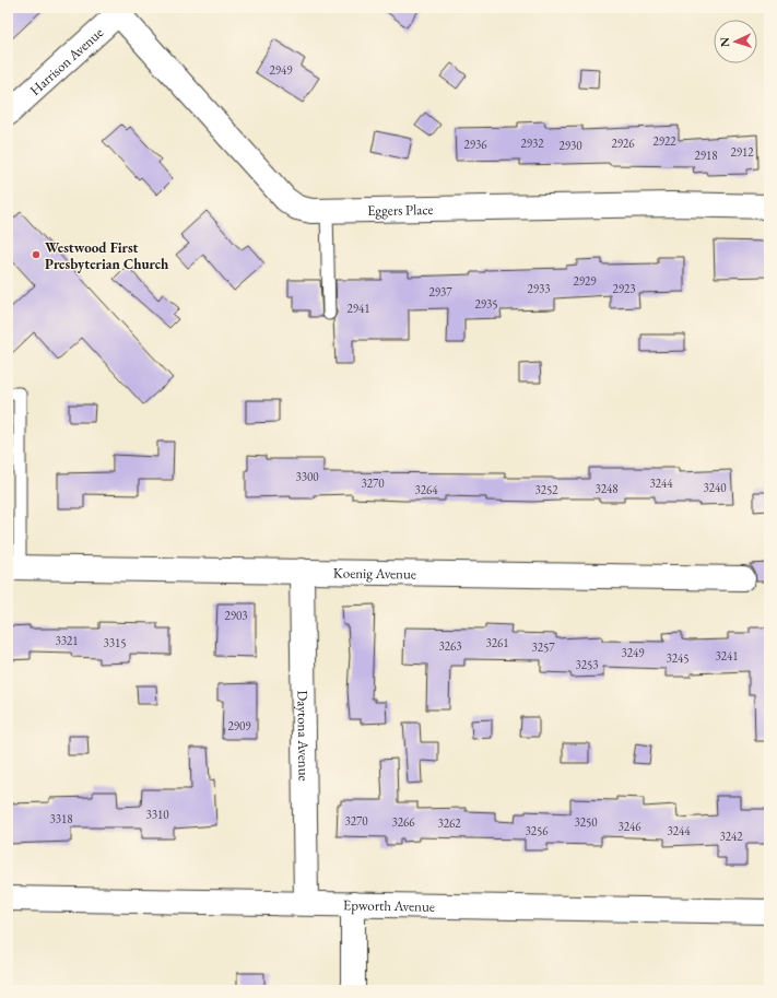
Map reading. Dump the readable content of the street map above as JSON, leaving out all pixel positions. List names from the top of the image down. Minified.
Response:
{"streets":{"street":["Harrison Avenue","Eggers Place","Koenig Avenue","Daytona Avenue","Epworth Avenue"]},"crossings":[["Harrison Avenue","Eggers Place"],["Koenig Avenue","Daytona Avenue"],["Daytona Avenue","Epworth Avenue"]],"places":["Westwood First Presbyterian Church"],"house_numbers":["2949","2922","2932","2926","2936","2930","2912","2918","2929","2933","2923","2937","2935","2941","3300","3270","3244","3240","3248","3264","3252","2903","3321","3315","3261","3263","3257","3249","3241","3245","3253","2909","3310","3318","3270","3266","3250","3262","3246","3256","3244","3242"],"north":"left"}
